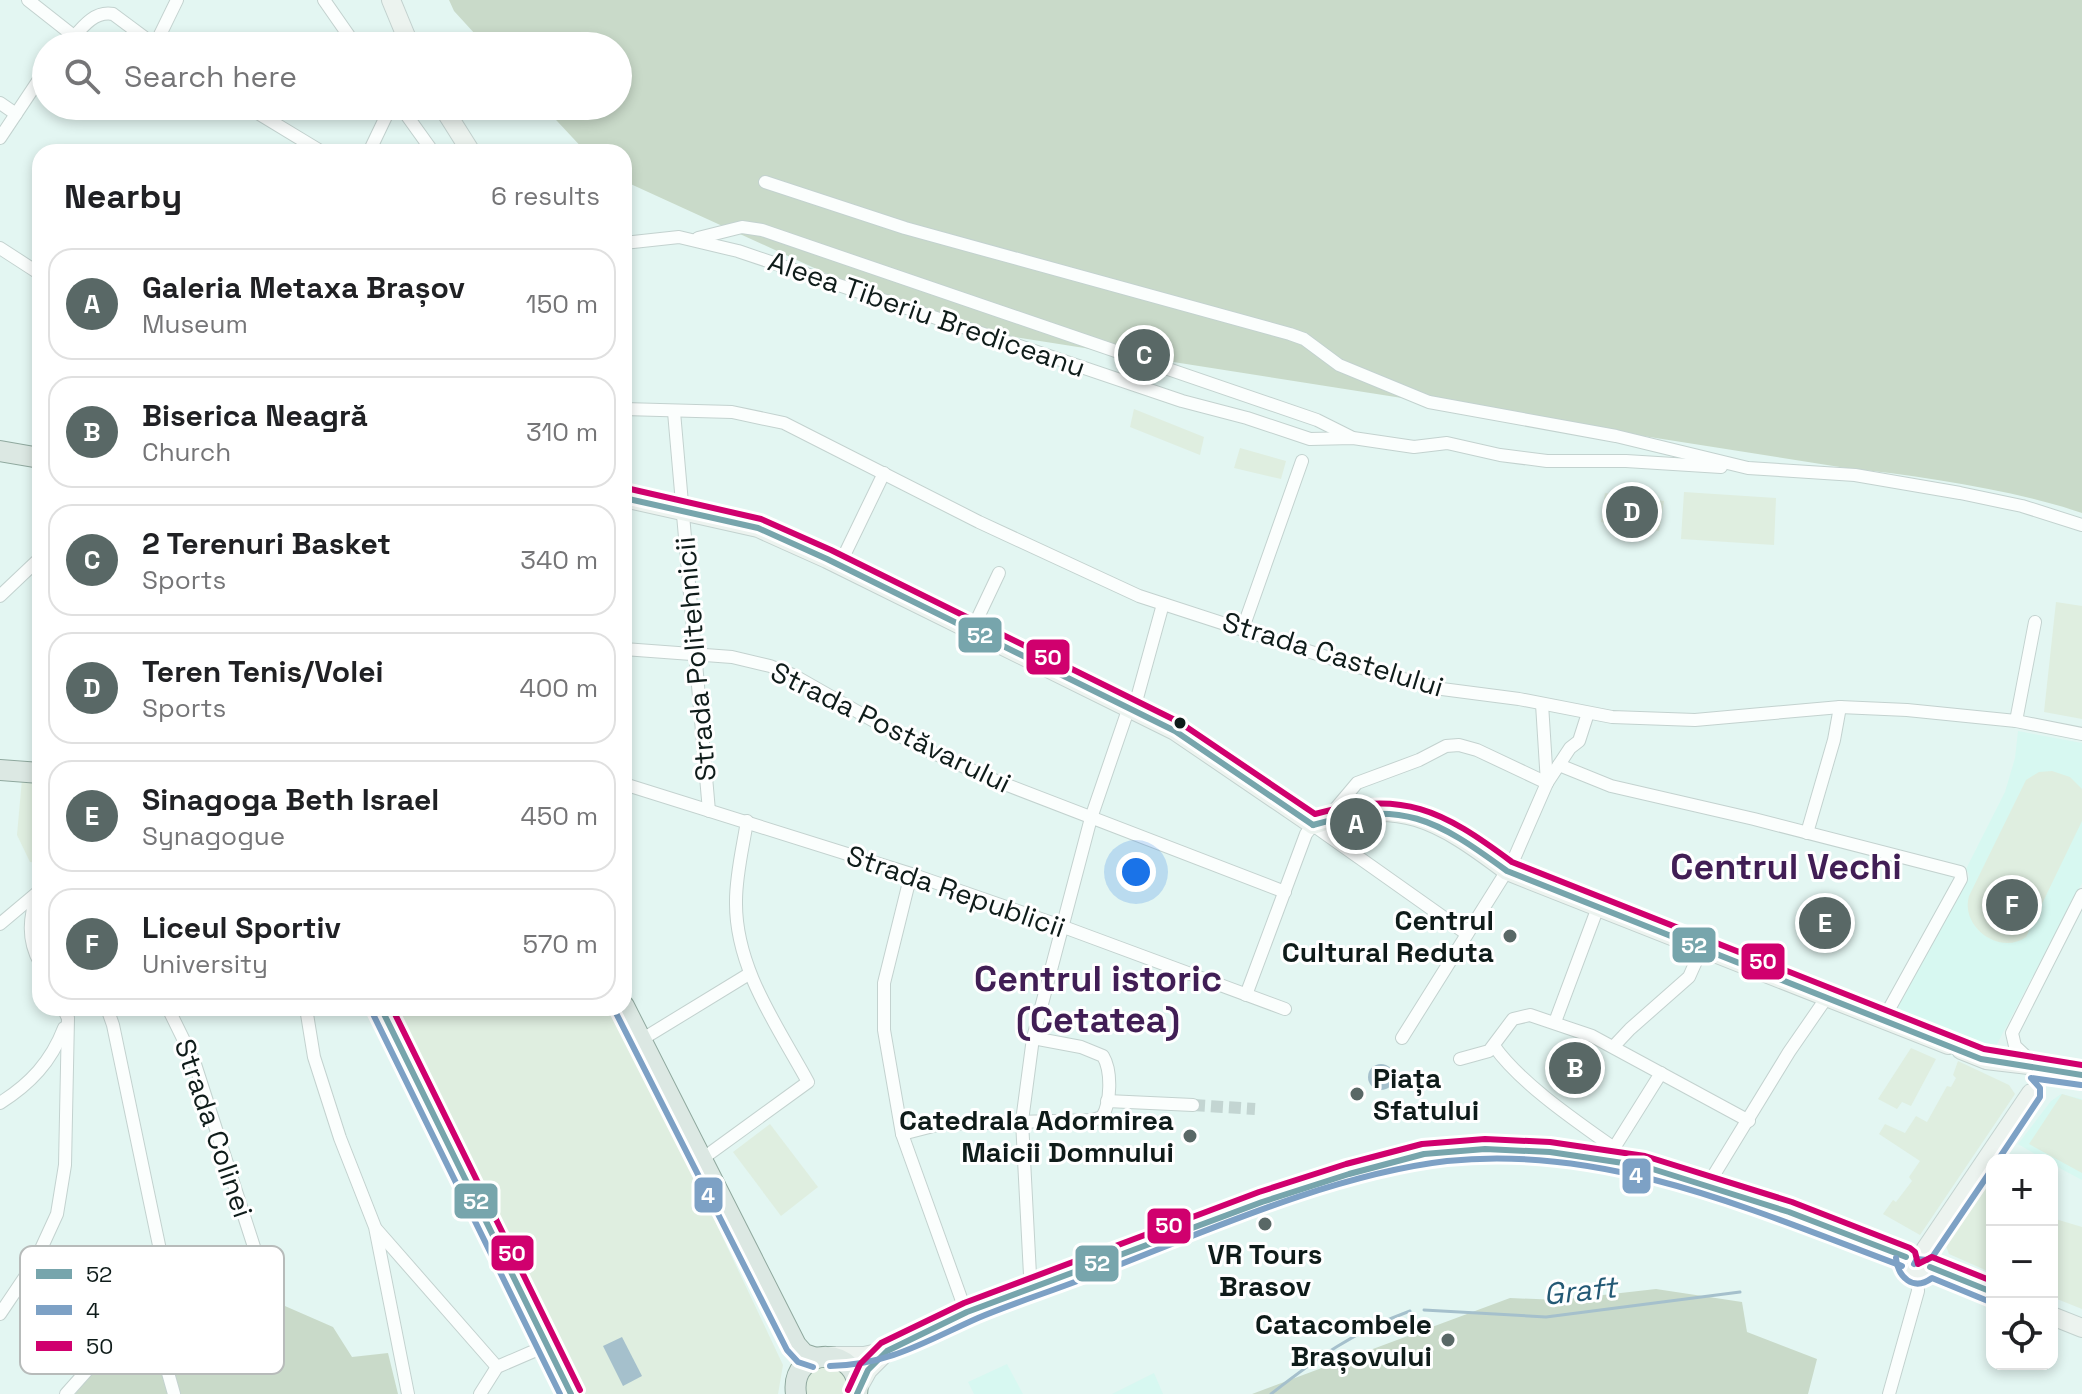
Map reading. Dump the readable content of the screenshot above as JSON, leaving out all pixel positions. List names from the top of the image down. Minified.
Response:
{"streets":{"street":["Aleea Tiberiu Brediceanu","Strada Castelului","Strada Politehnicii","Strada Postăvarului","Strada Republicii","Strada Colinei"]},"crossings":[["Strada Castelului","Strada Politehnicii"],["Strada Politehnicii","Strada Postăvarului"],["Strada Politehnicii","Strada Republicii"]],"districts":["Centrul Vechi","Centrul istoric (Cetatea)"],"water":["Graft"],"places":["Centrul Cultural Reduta","Piața Sfatului","Catedrala Adormirea Maicii Domnului","VR Tours Brasov","Catacombele Brașovului"],"lines":["transit line 50","transit line 52","transit line 4"],"legend":["52","4","50"],"page":{"search":"Search here","heading":["Nearby","6 results"],"list":[{"mark":"A","name":"Galeria Metaxa Brașov","note":"Museum","value":"150 m"},{"mark":"B","name":"Biserica Neagră","note":"Church","value":"310 m"},{"mark":"C","name":"2 Terenuri Basket","note":"Sports","value":"340 m"},{"mark":"D","name":"Teren Tenis/Volei","note":"Sports","value":"400 m"},{"mark":"E","name":"Sinagoga Beth Israel","note":"Synagogue","value":"450 m"},{"mark":"F","name":"Liceul Sportiv","note":"University","value":"570 m"}],"pins":["C","D","A","F","E","B"],"map_buttons":["+","−"]}}
